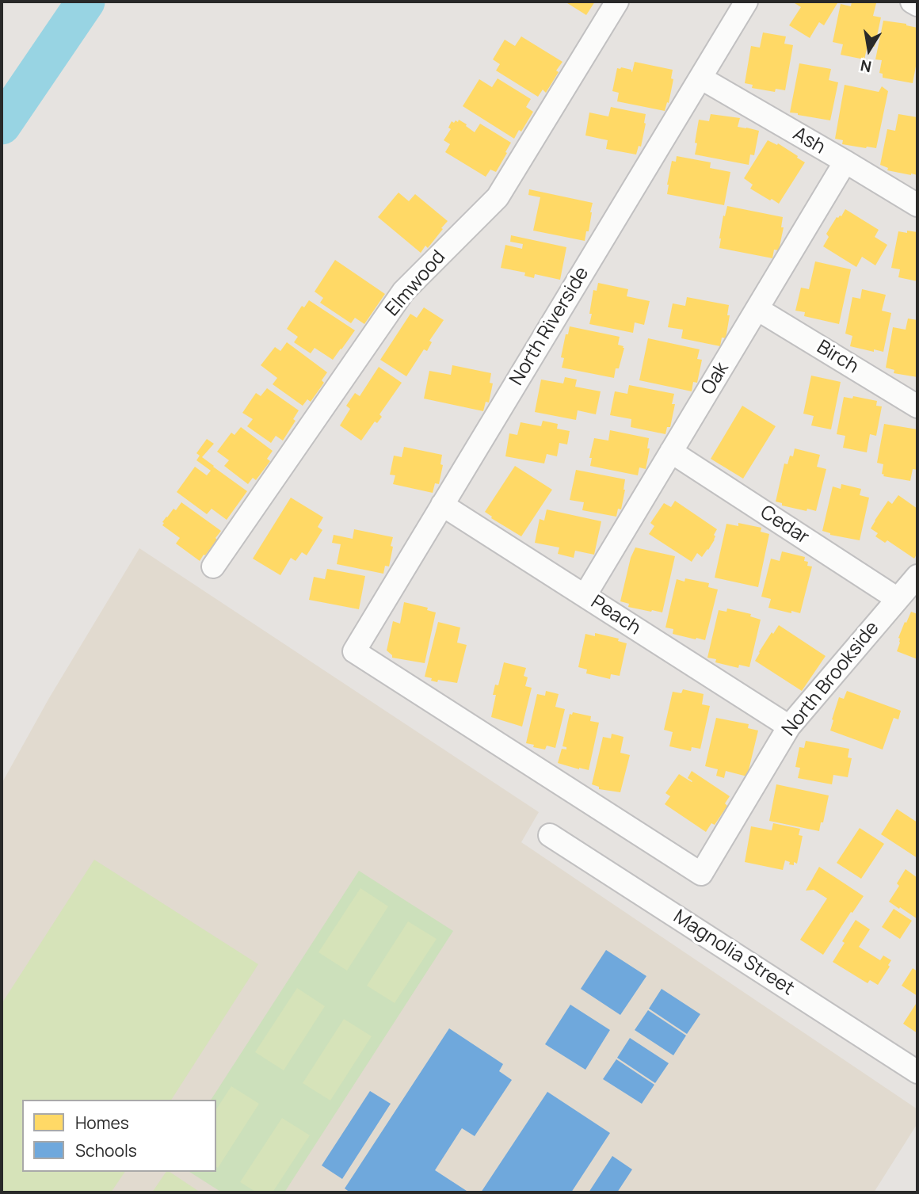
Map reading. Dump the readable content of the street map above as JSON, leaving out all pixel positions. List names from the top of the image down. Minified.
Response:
{"streets":{"street":["Ash","Elmwood","North Riverside","Birch","Oak","Cedar","Peach","North Brookside","Magnolia Street"]},"crossings":[["Ash","North Riverside"],["Ash","Oak"],["North Riverside","Peach"],["North Riverside","North Brookside"],["Birch","Oak"],["Oak","Cedar"],["Oak","Peach"],["Cedar","North Brookside"],["Peach","North Brookside"]],"legend":["Homes","Schools"],"north":"bottom"}
